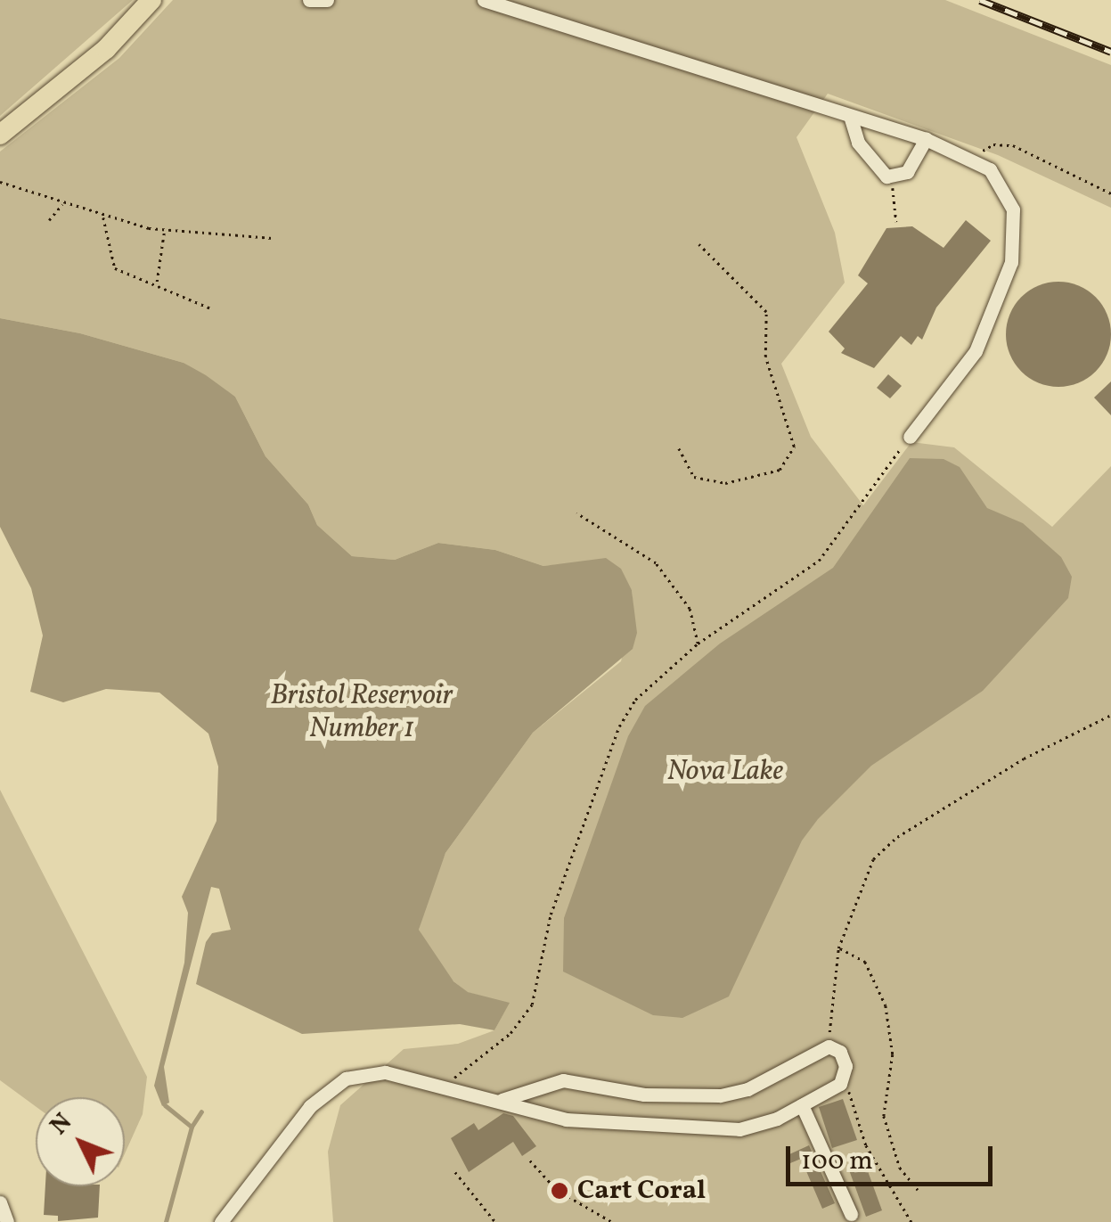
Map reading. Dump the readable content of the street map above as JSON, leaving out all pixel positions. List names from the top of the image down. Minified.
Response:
{"water":["Bristol Reservoir Number 1","Nova Lake"],"places":["Cart Coral"],"scale_bar":"100 m","north":"top left"}
